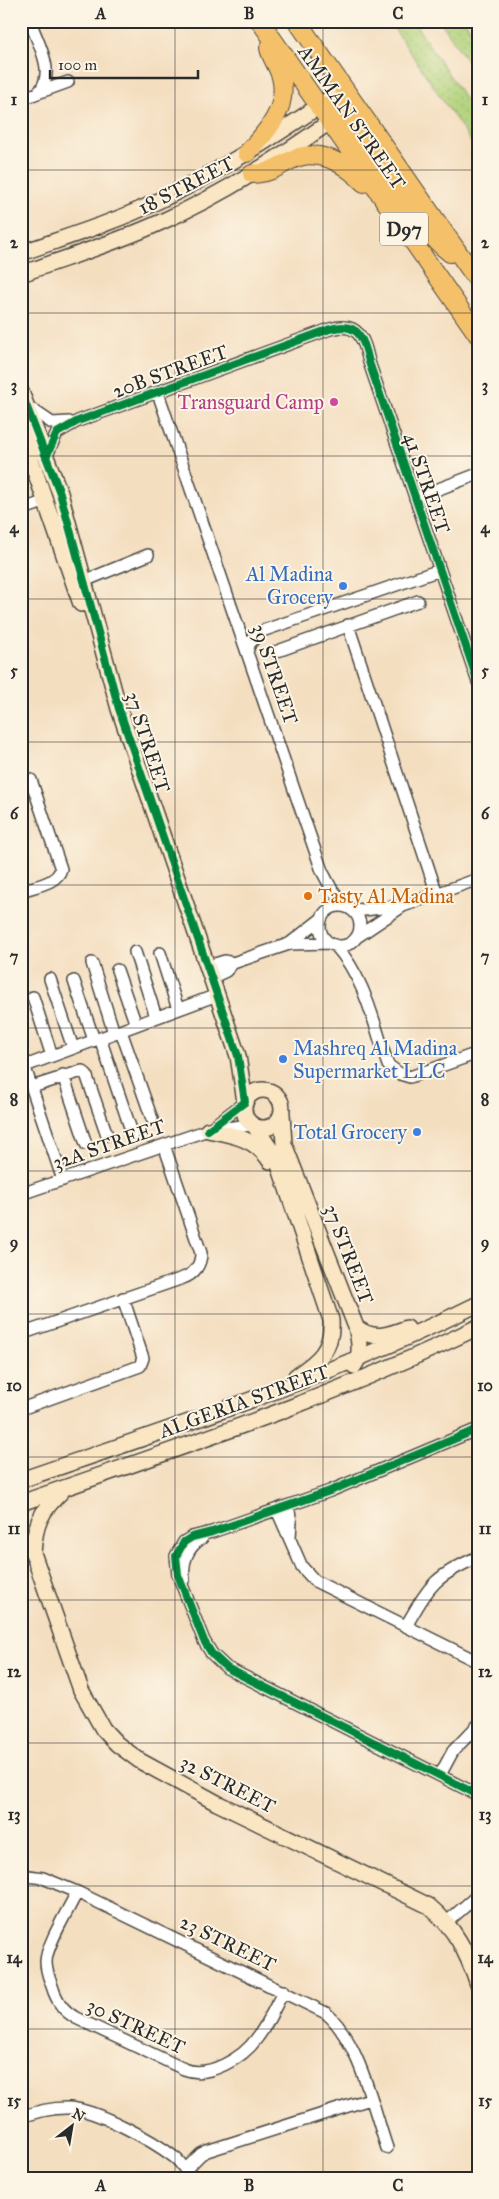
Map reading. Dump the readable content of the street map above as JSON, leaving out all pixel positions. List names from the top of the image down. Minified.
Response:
{"streets":{"main road":["AMMAN STREET","D97"],"street":["18 STREET","20B STREET","41 STREET","39 STREET","37 STREET","32A STREET","ALGERIA STREET","32 STREET","23 STREET","30 STREET"]},"crossings":[["AMMAN STREET","18 STREET"],["20B STREET","41 STREET"],["20B STREET","39 STREET"],["20B STREET","37 STREET"],["37 STREET","32A STREET"],["37 STREET","ALGERIA STREET"],["ALGERIA STREET","32 STREET"],["23 STREET","30 STREET"]],"places":["Transguard Camp","Al Madina Grocery","Tasty Al Madina","Mashreq Al Madina Supermarket LLC","Total Grocery"],"scale_bar":"100 m","north":"top right","grid":{"columns":["A","B","C"],"rows":["1","2","3","4","5","6","7","8","9","10","11","12","13","14","15"]}}
